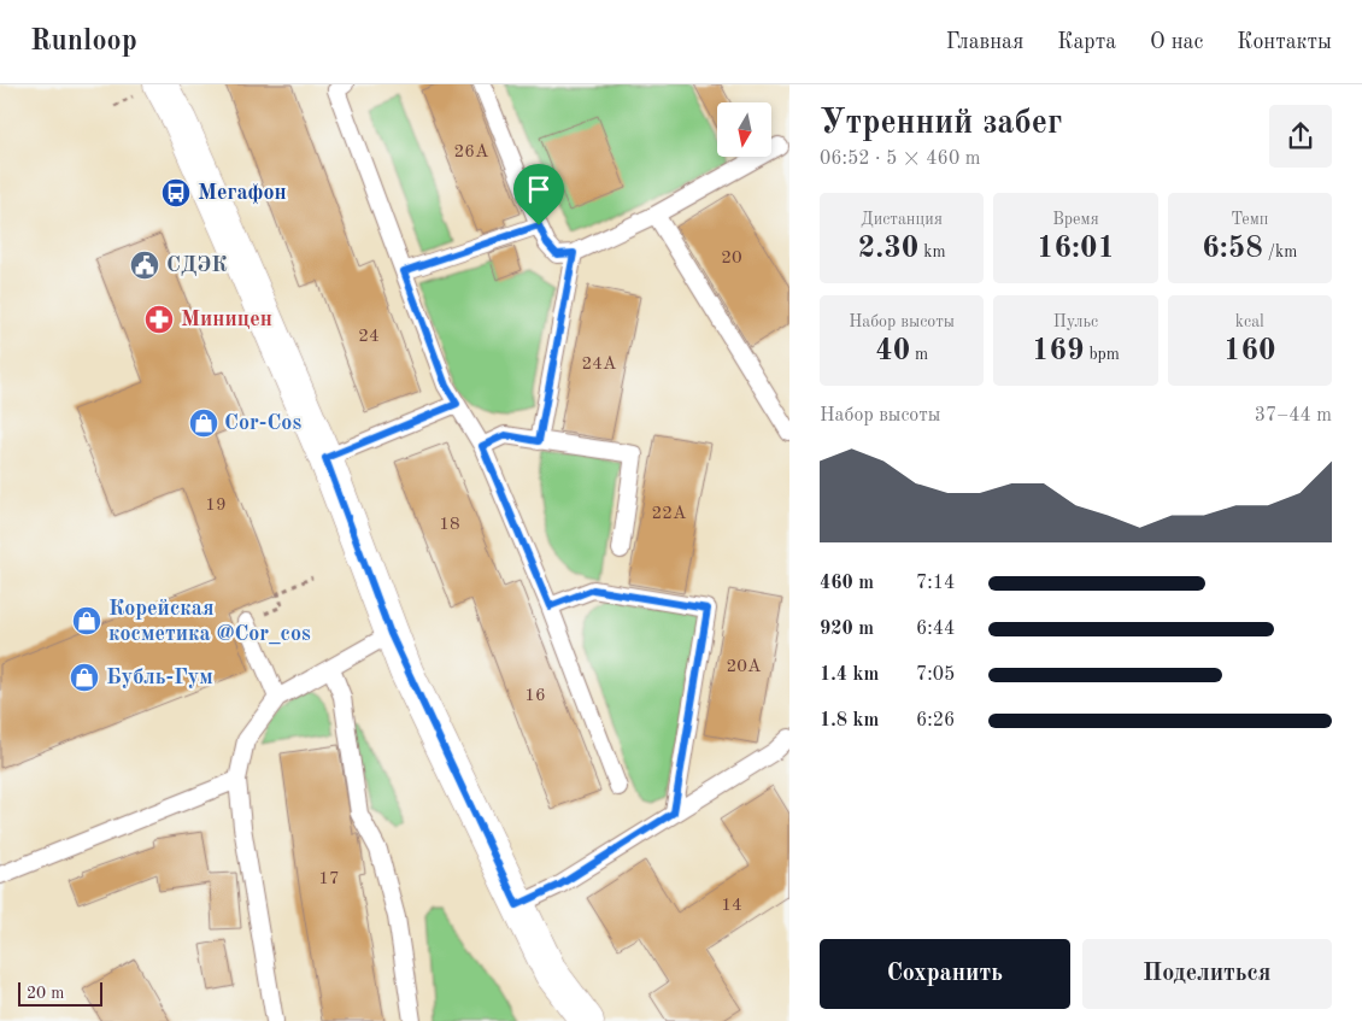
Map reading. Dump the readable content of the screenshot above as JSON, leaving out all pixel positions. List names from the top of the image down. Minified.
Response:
{"places":{"bus stop":["Мегафон"],"public building":["СДЭК"],"pharmacy":["Миницен"],"shop":["Cor-Cos","Корейская косметика @Cor_cos","Бубль-Гум"]},"house_numbers":["26А","20","24","24А","19","22А","18","20А","16","17","14"],"scale_bar":"20 m","north":"bottom","page":{"header":"Runloop","nav":["Главная","Карта","О нас","Контакты"],"heading":["Утренний забег","06:52 · 5 × 460 m"],"stats":[["Дистанция","2.30 km"],["Время","16:01"],["Темп","6:58 /km"],["Набор высоты","40 m"],["Пульс","169 bpm"],["kcal","160"]],"chart":["Набор высоты","37–44 m"],"list":[{"name":"460 m","note":"7:14"},{"name":"920 m","note":"6:44"},{"name":"1.4 km","note":"7:05"},{"name":"1.8 km","note":"6:26"}],"buttons":["Сохранить","Поделиться"],"scale":"20 m"}}
